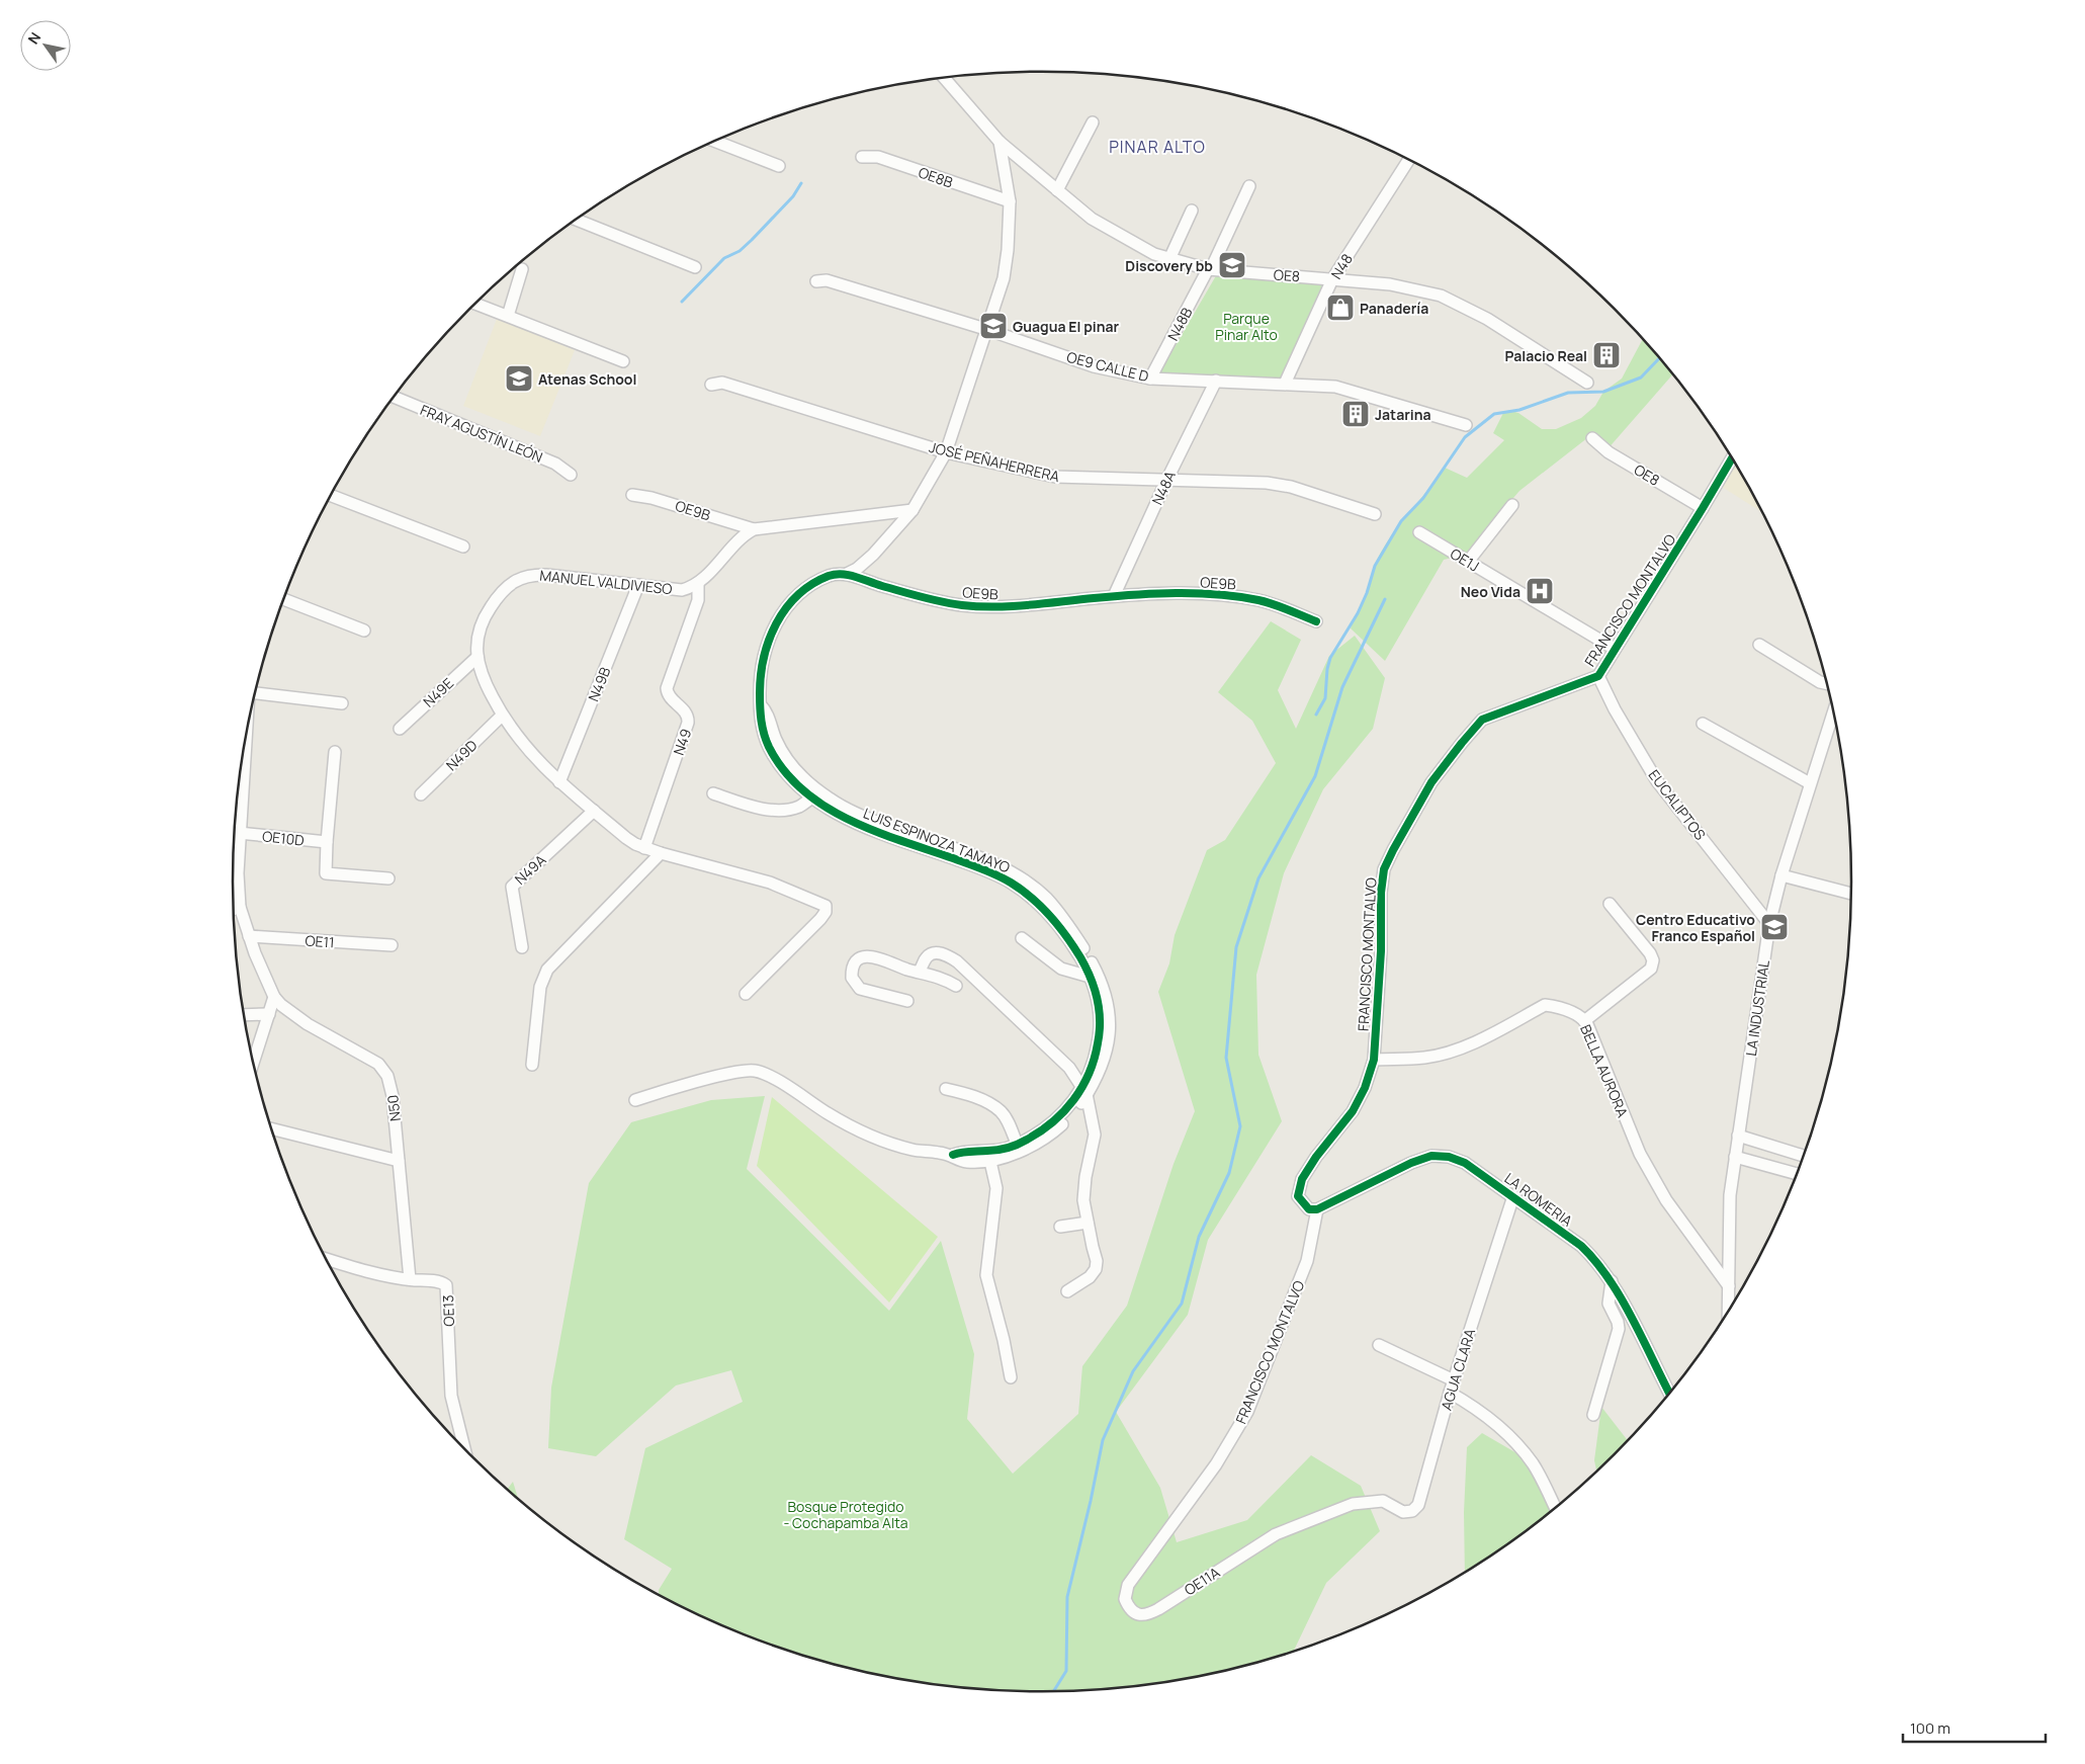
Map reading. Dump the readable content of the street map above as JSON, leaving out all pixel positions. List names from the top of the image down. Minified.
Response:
{"streets":{"street":["OE8B","N48","OE8","N48B","OE9 CALLE D","FRAY AGUSTÍN LEÓN","JOSÉ PEÑAHERRERA","N48A","OE9B","OE1J","MANUEL VALDIVIESO","FRANCISCO MONTALVO","N49B","N49E","N49","N49D","EUCALIPTOS","OE10D","LUIS ESPINOZA TAMAYO","N49A","OE11","LA INDUSTRIAL","BELLA AURORA","N50","LA ROMERIA","OE13","AGUA CLARA","OE11A"]},"crossings":[["N48","OE8"],["N48","OE9 CALLE D"],["OE8","N48B"],["OE8","FRANCISCO MONTALVO"],["N48B","OE9 CALLE D"],["OE9 CALLE D","N48A"],["JOSÉ PEÑAHERRERA","N48A"],["N48A","OE9B"],["OE9B","LUIS ESPINOZA TAMAYO"],["OE1J","FRANCISCO MONTALVO"],["MANUEL VALDIVIESO","N49B"],["MANUEL VALDIVIESO","N49E"],["MANUEL VALDIVIESO","N49"],["MANUEL VALDIVIESO","N49D"],["MANUEL VALDIVIESO","N49A"],["FRANCISCO MONTALVO","EUCALIPTOS"],["FRANCISCO MONTALVO","BELLA AURORA"],["FRANCISCO MONTALVO","LA ROMERIA"],["FRANCISCO MONTALVO","OE11A"],["EUCALIPTOS","LA INDUSTRIAL"],["LA INDUSTRIAL","BELLA AURORA"],["N50","OE13"],["LA ROMERIA","AGUA CLARA"],["AGUA CLARA","OE11A"]],"districts":["PINAR ALTO"],"parks":["Parque Pinar Alto","Bosque Protegido - Cochapamba Alta"],"places":{"school or university":["Discovery bb","Guagua El pinar","Atenas School","Centro Educativo Franco Español"],"shop":["Panadería"],"building":["Palacio Real","Jatarina"],"hospital":["Neo Vida"]},"scale_bar":"100 m","north":"top left"}
